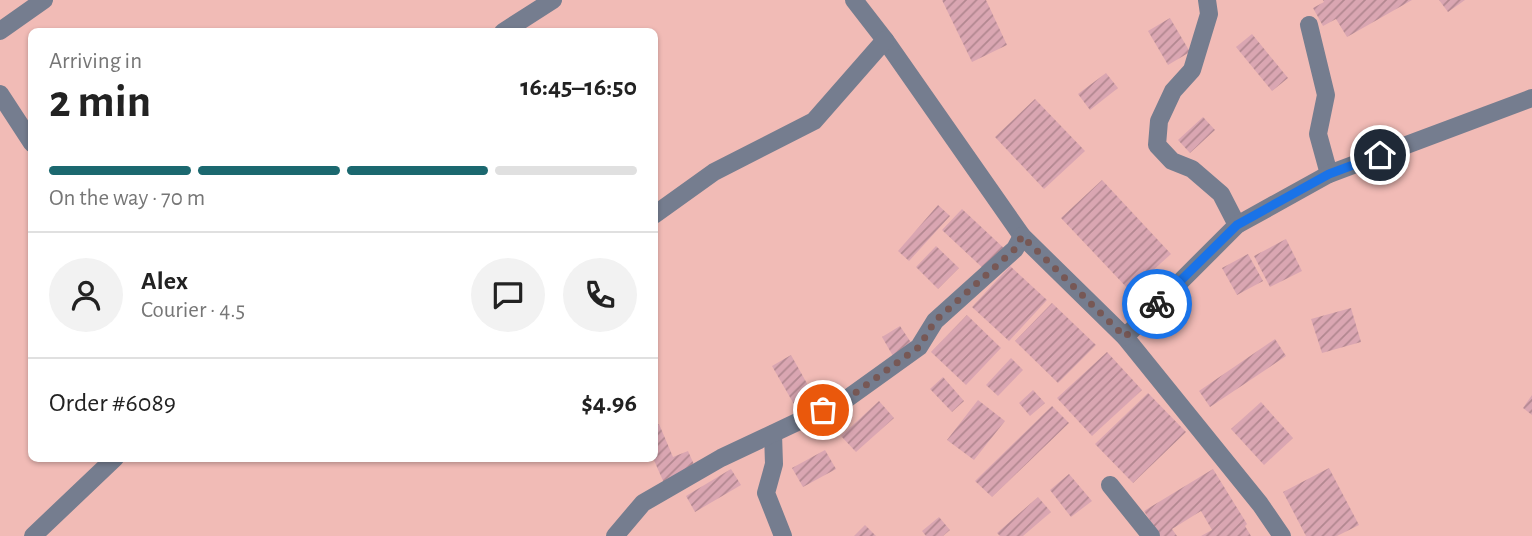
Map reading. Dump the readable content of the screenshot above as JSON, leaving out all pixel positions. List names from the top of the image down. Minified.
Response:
{"page":{"heading":["2 min","Arriving in","16:45–16:50"],"panel":["Alex","Courier · 4.5","Order #6089","$4.96"],"bar":"On the way · 70 m"}}
